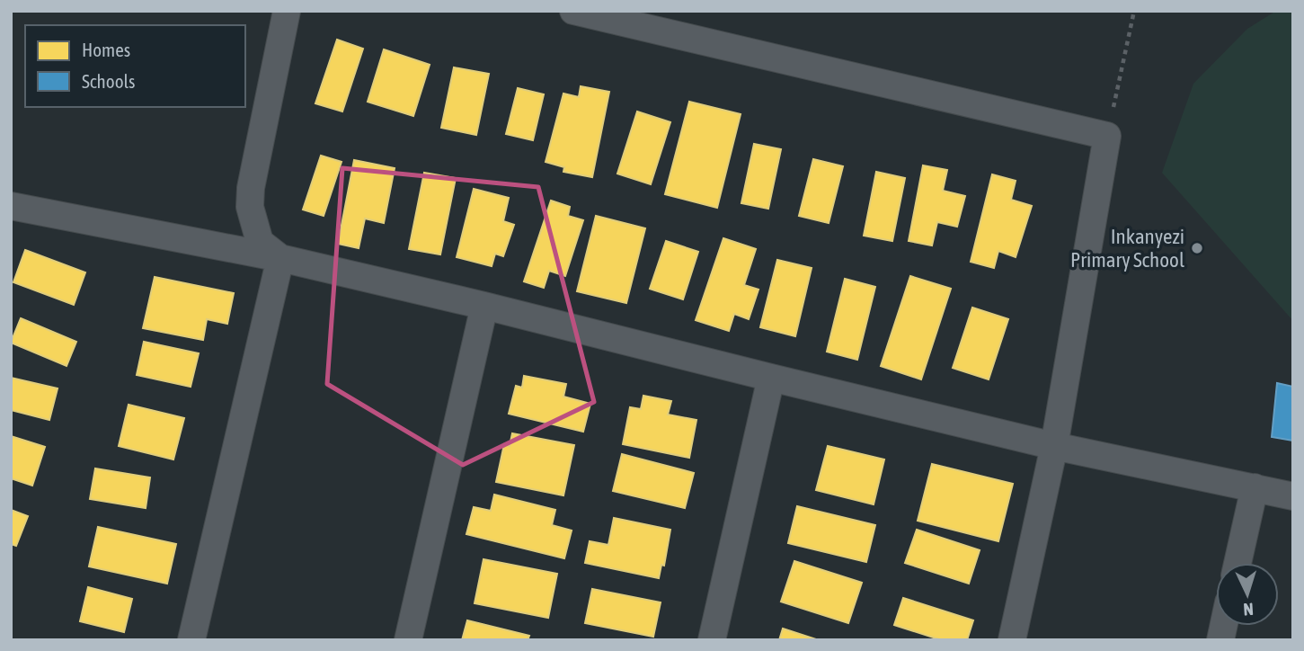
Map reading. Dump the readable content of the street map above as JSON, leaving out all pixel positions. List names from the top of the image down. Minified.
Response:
{"places":["Inkanyezi Primary School"],"legend":["Homes","Schools"],"north":"bottom"}
